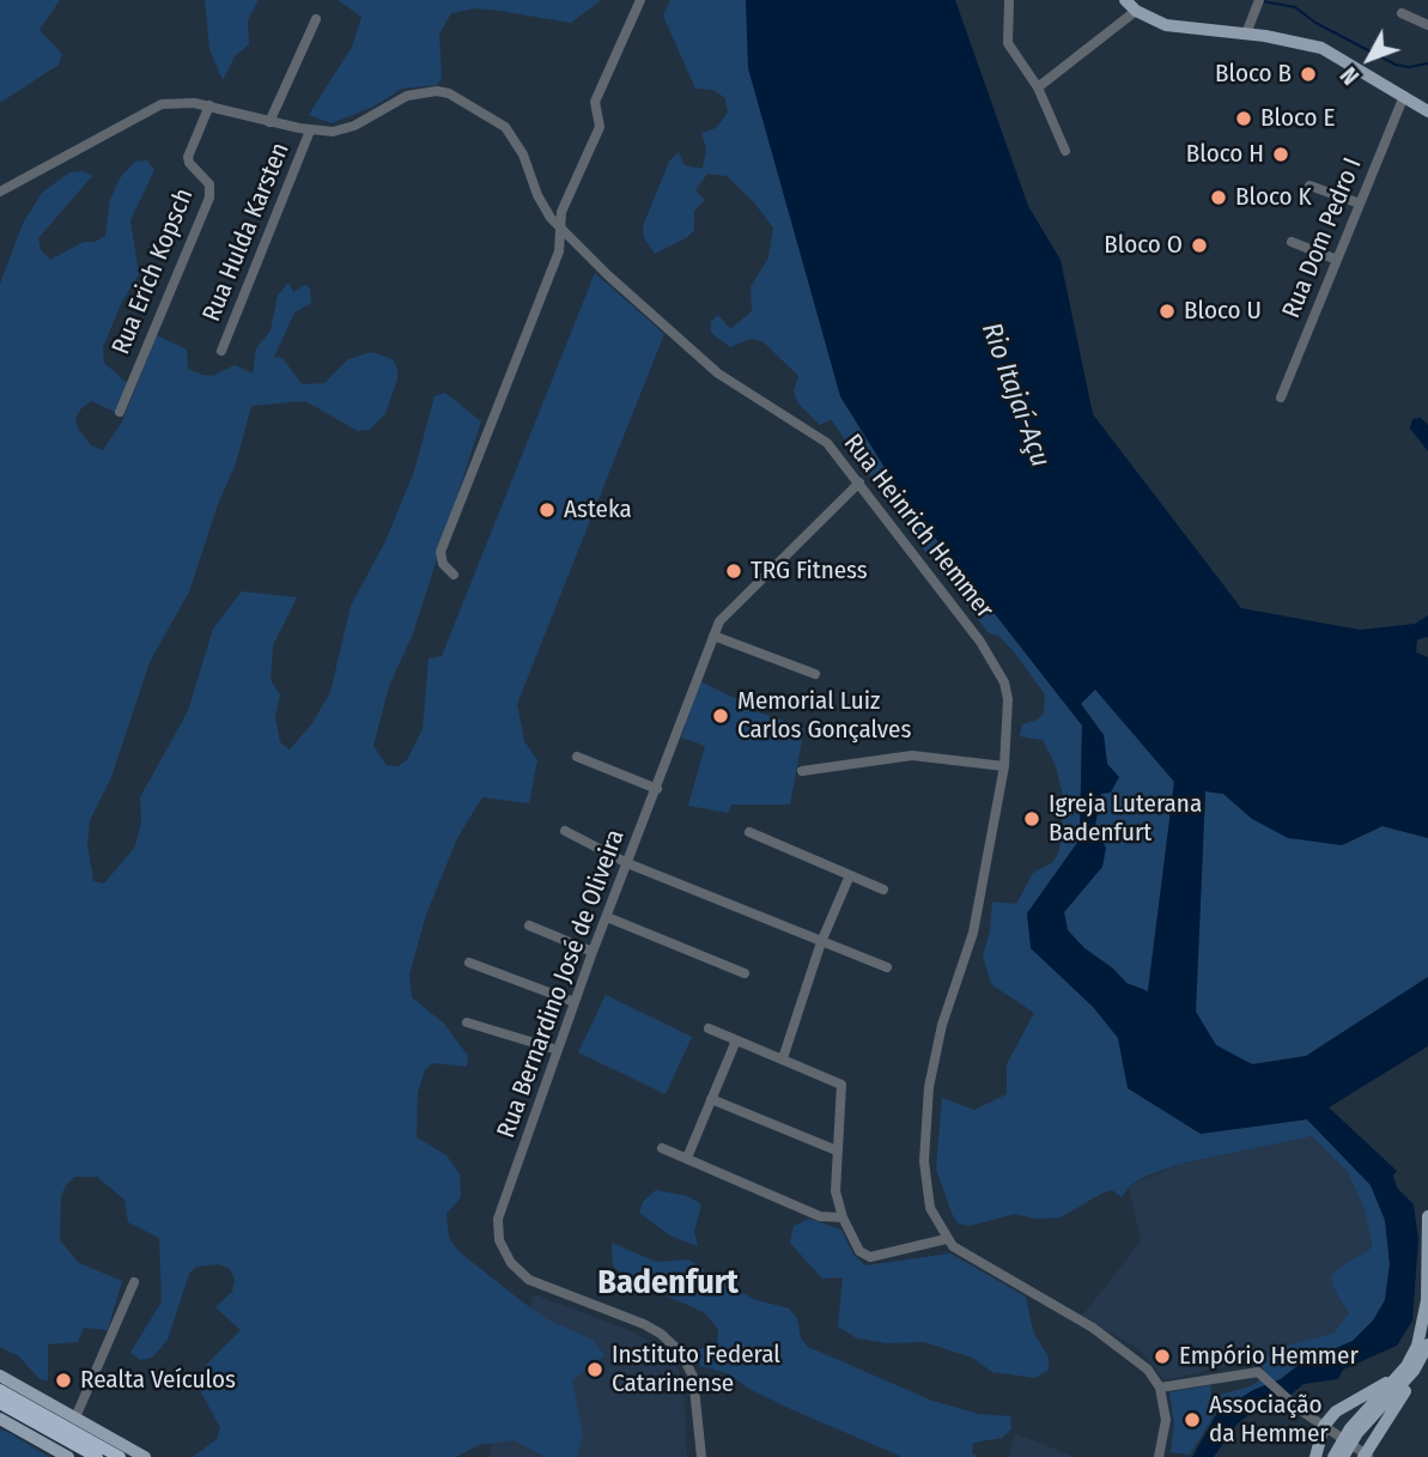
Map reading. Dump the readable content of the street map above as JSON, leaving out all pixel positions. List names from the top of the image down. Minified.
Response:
{"streets":{"street":["Rua Hulda Karsten","Rua Dom Pedro I","Rua Erich Kopsch","Rua Heinrich Hemmer","Rua Bernardino José de Oliveira"]},"crossings":[["Rua Hulda Karsten","Rua Heinrich Hemmer"],["Rua Erich Kopsch","Rua Heinrich Hemmer"],["Rua Heinrich Hemmer","Rua Bernardino José de Oliveira"]],"districts":["Badenfurt"],"water":["Rio Itajaí-Açu"],"places":["Bloco B","Bloco E","Bloco H","Bloco K","Bloco O","Bloco U","Asteka","TRG Fitness","Memorial Luiz Carlos Gonçalves","Igreja Luterana Badenfurt","Empório Hemmer","Instituto Federal Catarinense","Realta Veículos","Associação da Hemmer"],"north":"bottom left"}
